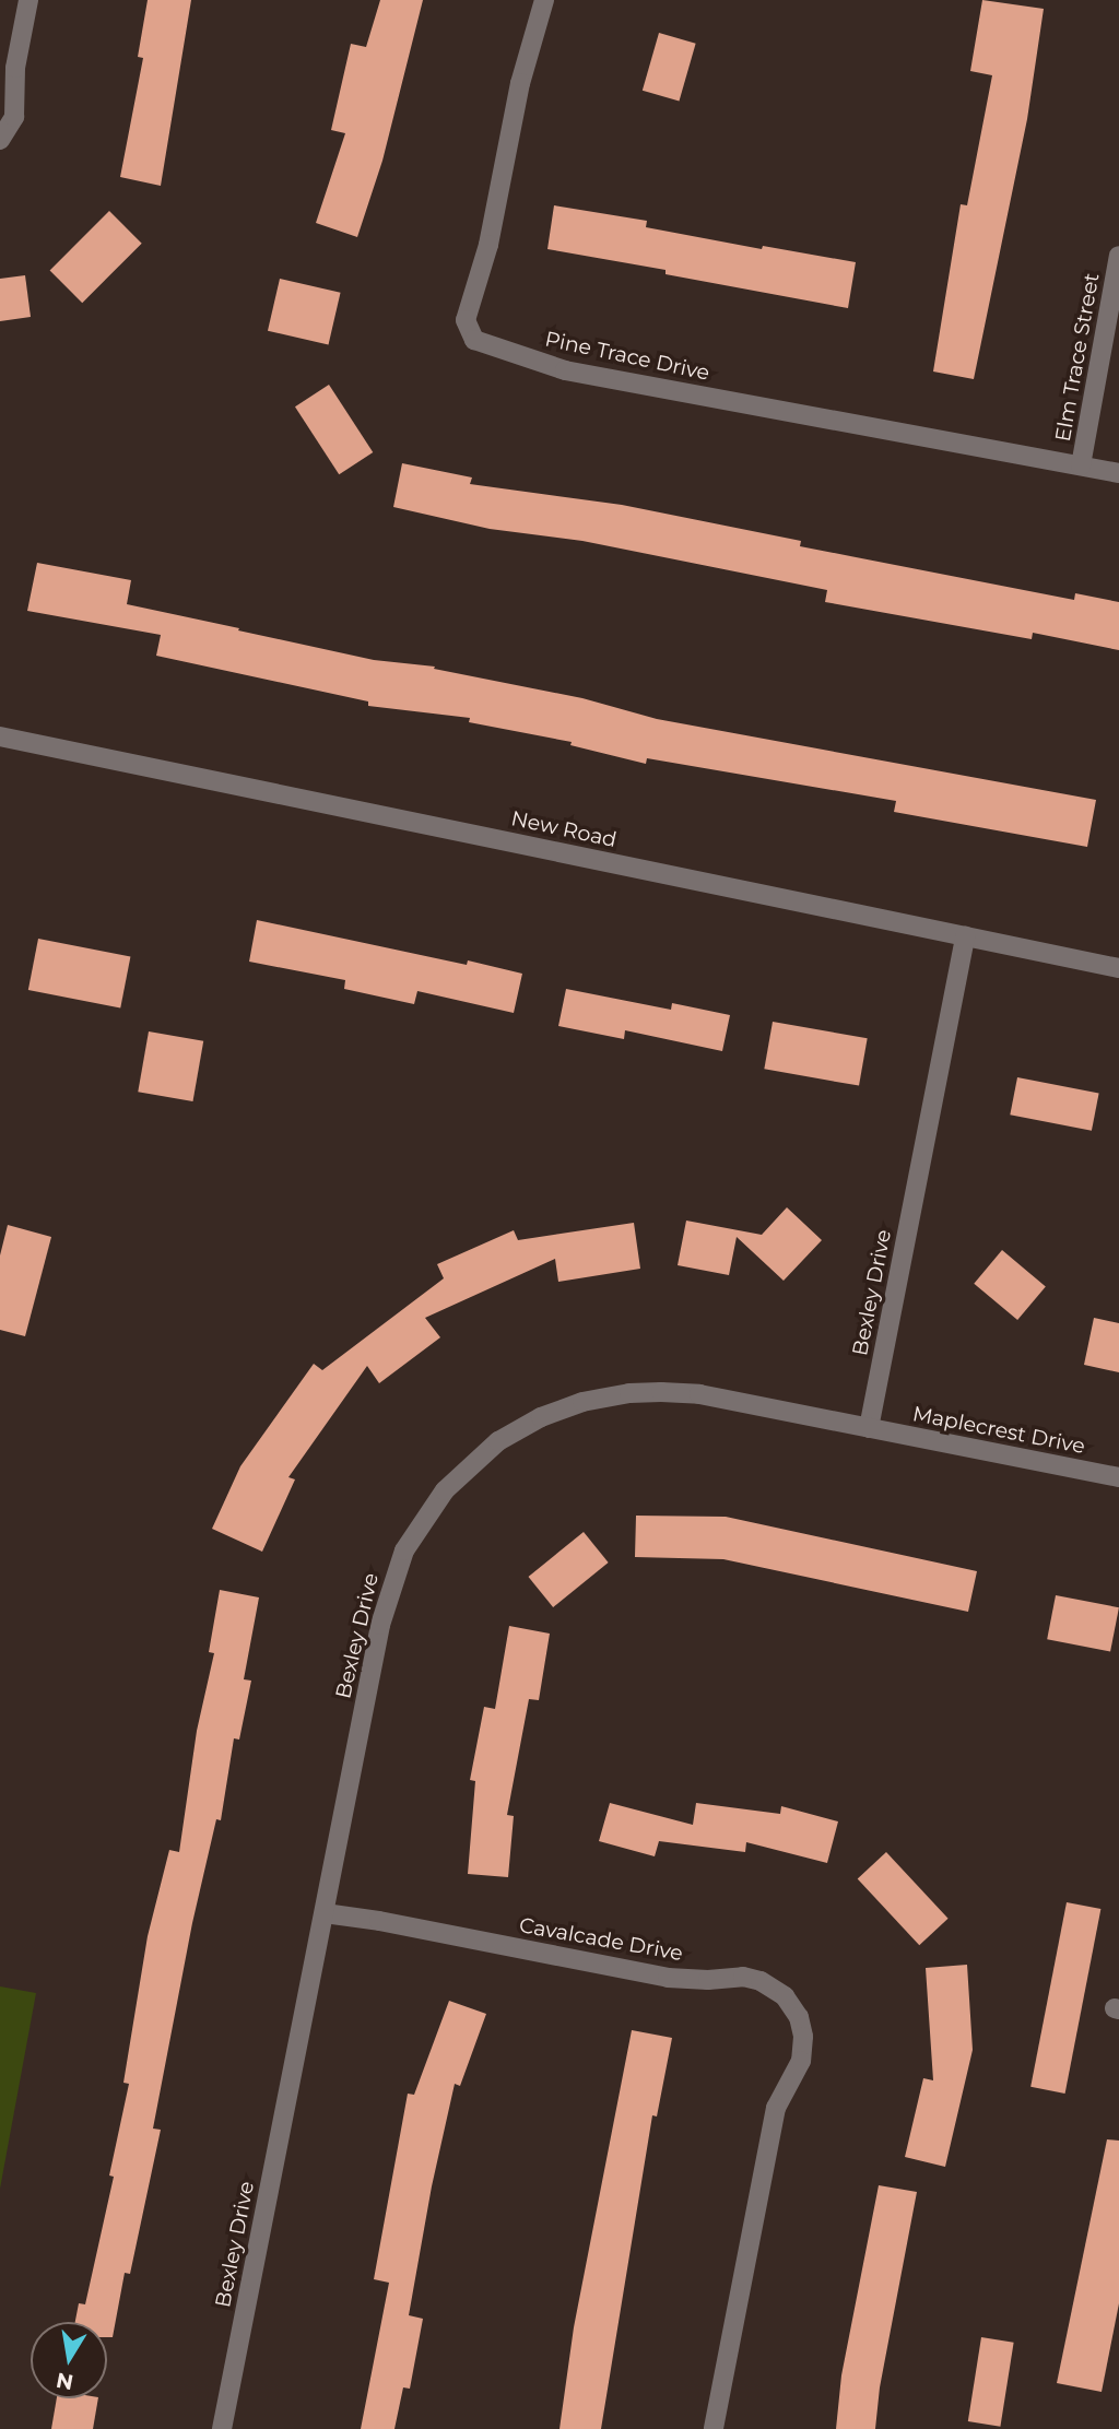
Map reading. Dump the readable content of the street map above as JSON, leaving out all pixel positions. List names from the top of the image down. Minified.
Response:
{"streets":{"street":["Pine Trace Drive","Elm Trace Street","New Road","Bexley Drive","Maplecrest Drive","Cavalcade Drive"]},"crossings":[["Pine Trace Drive","Elm Trace Street"],["New Road","Bexley Drive"],["Bexley Drive","Maplecrest Drive"],["Bexley Drive","Cavalcade Drive"]],"north":"bottom"}
